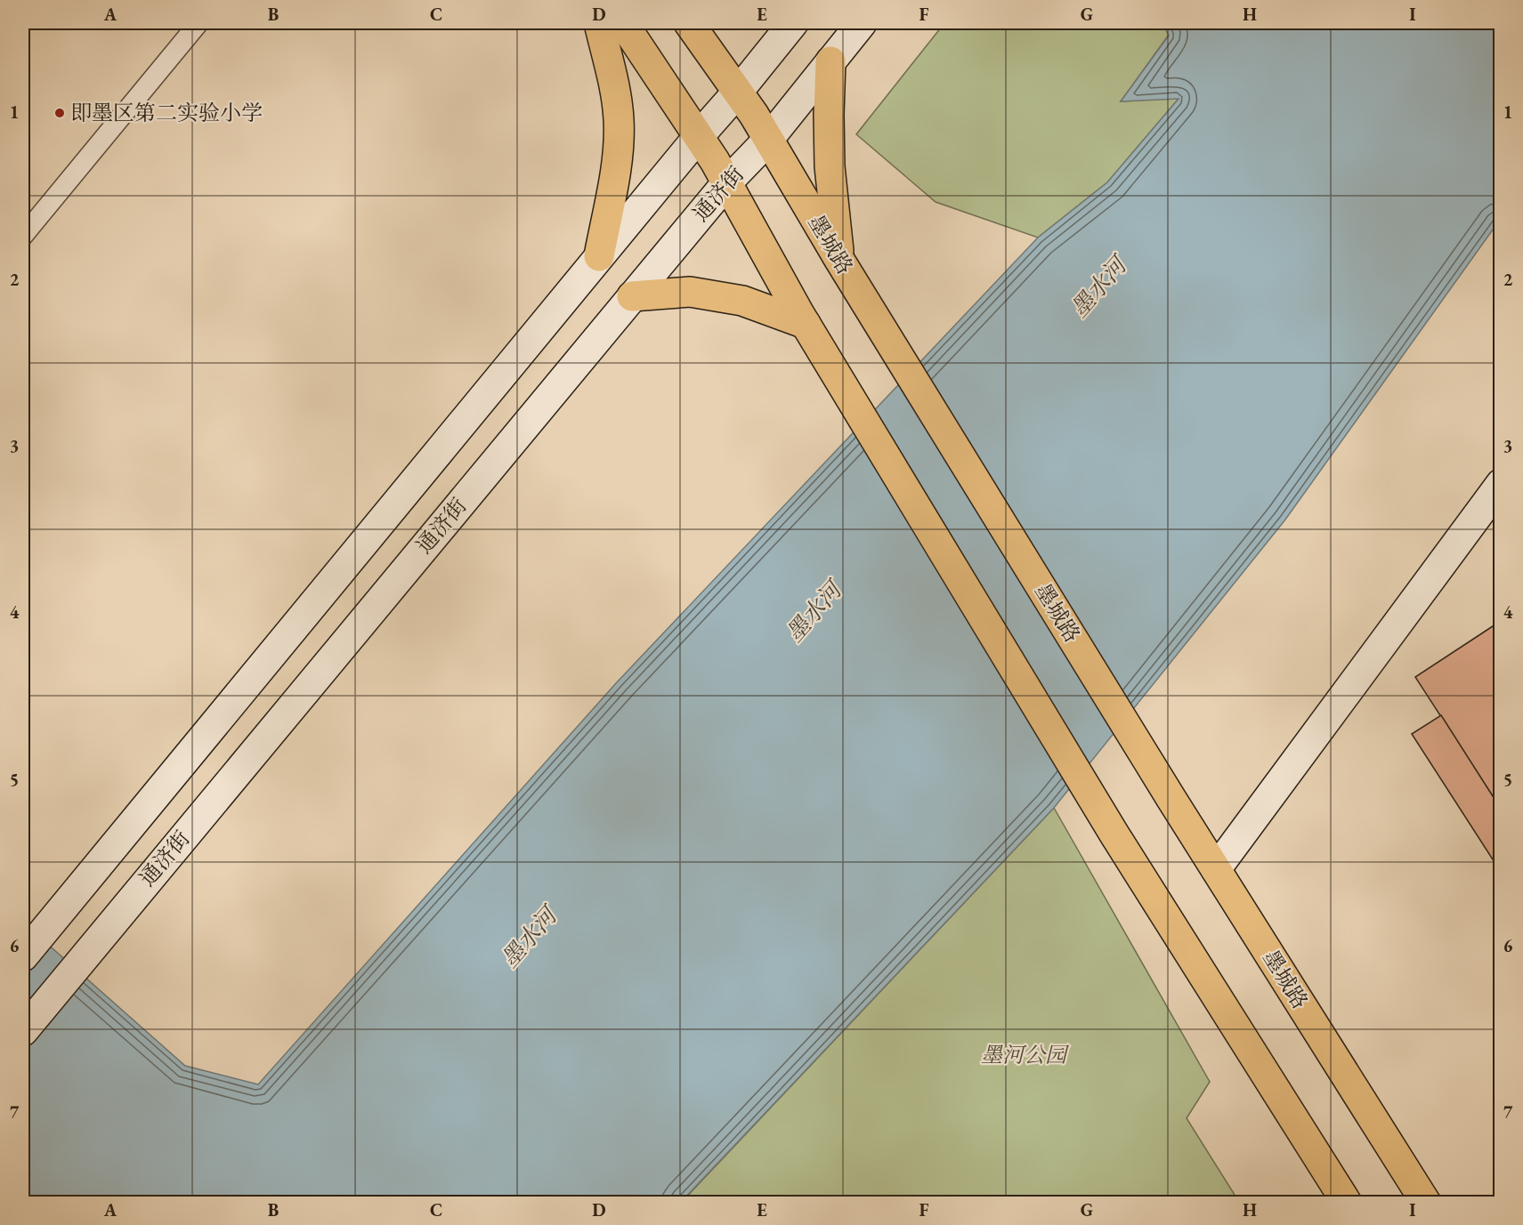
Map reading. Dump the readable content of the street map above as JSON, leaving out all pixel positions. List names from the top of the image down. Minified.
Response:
{"streets":{"main road":["墨城路"],"street":["通济街"]},"crossings":[["通济街","墨城路"]],"water":["墨水河"],"parks":["墨河公园"],"places":["即墨区第二实验小学"],"grid":{"columns":["A","B","C","D","E","F","G","H","I"],"rows":["1","2","3","4","5","6","7"]}}
